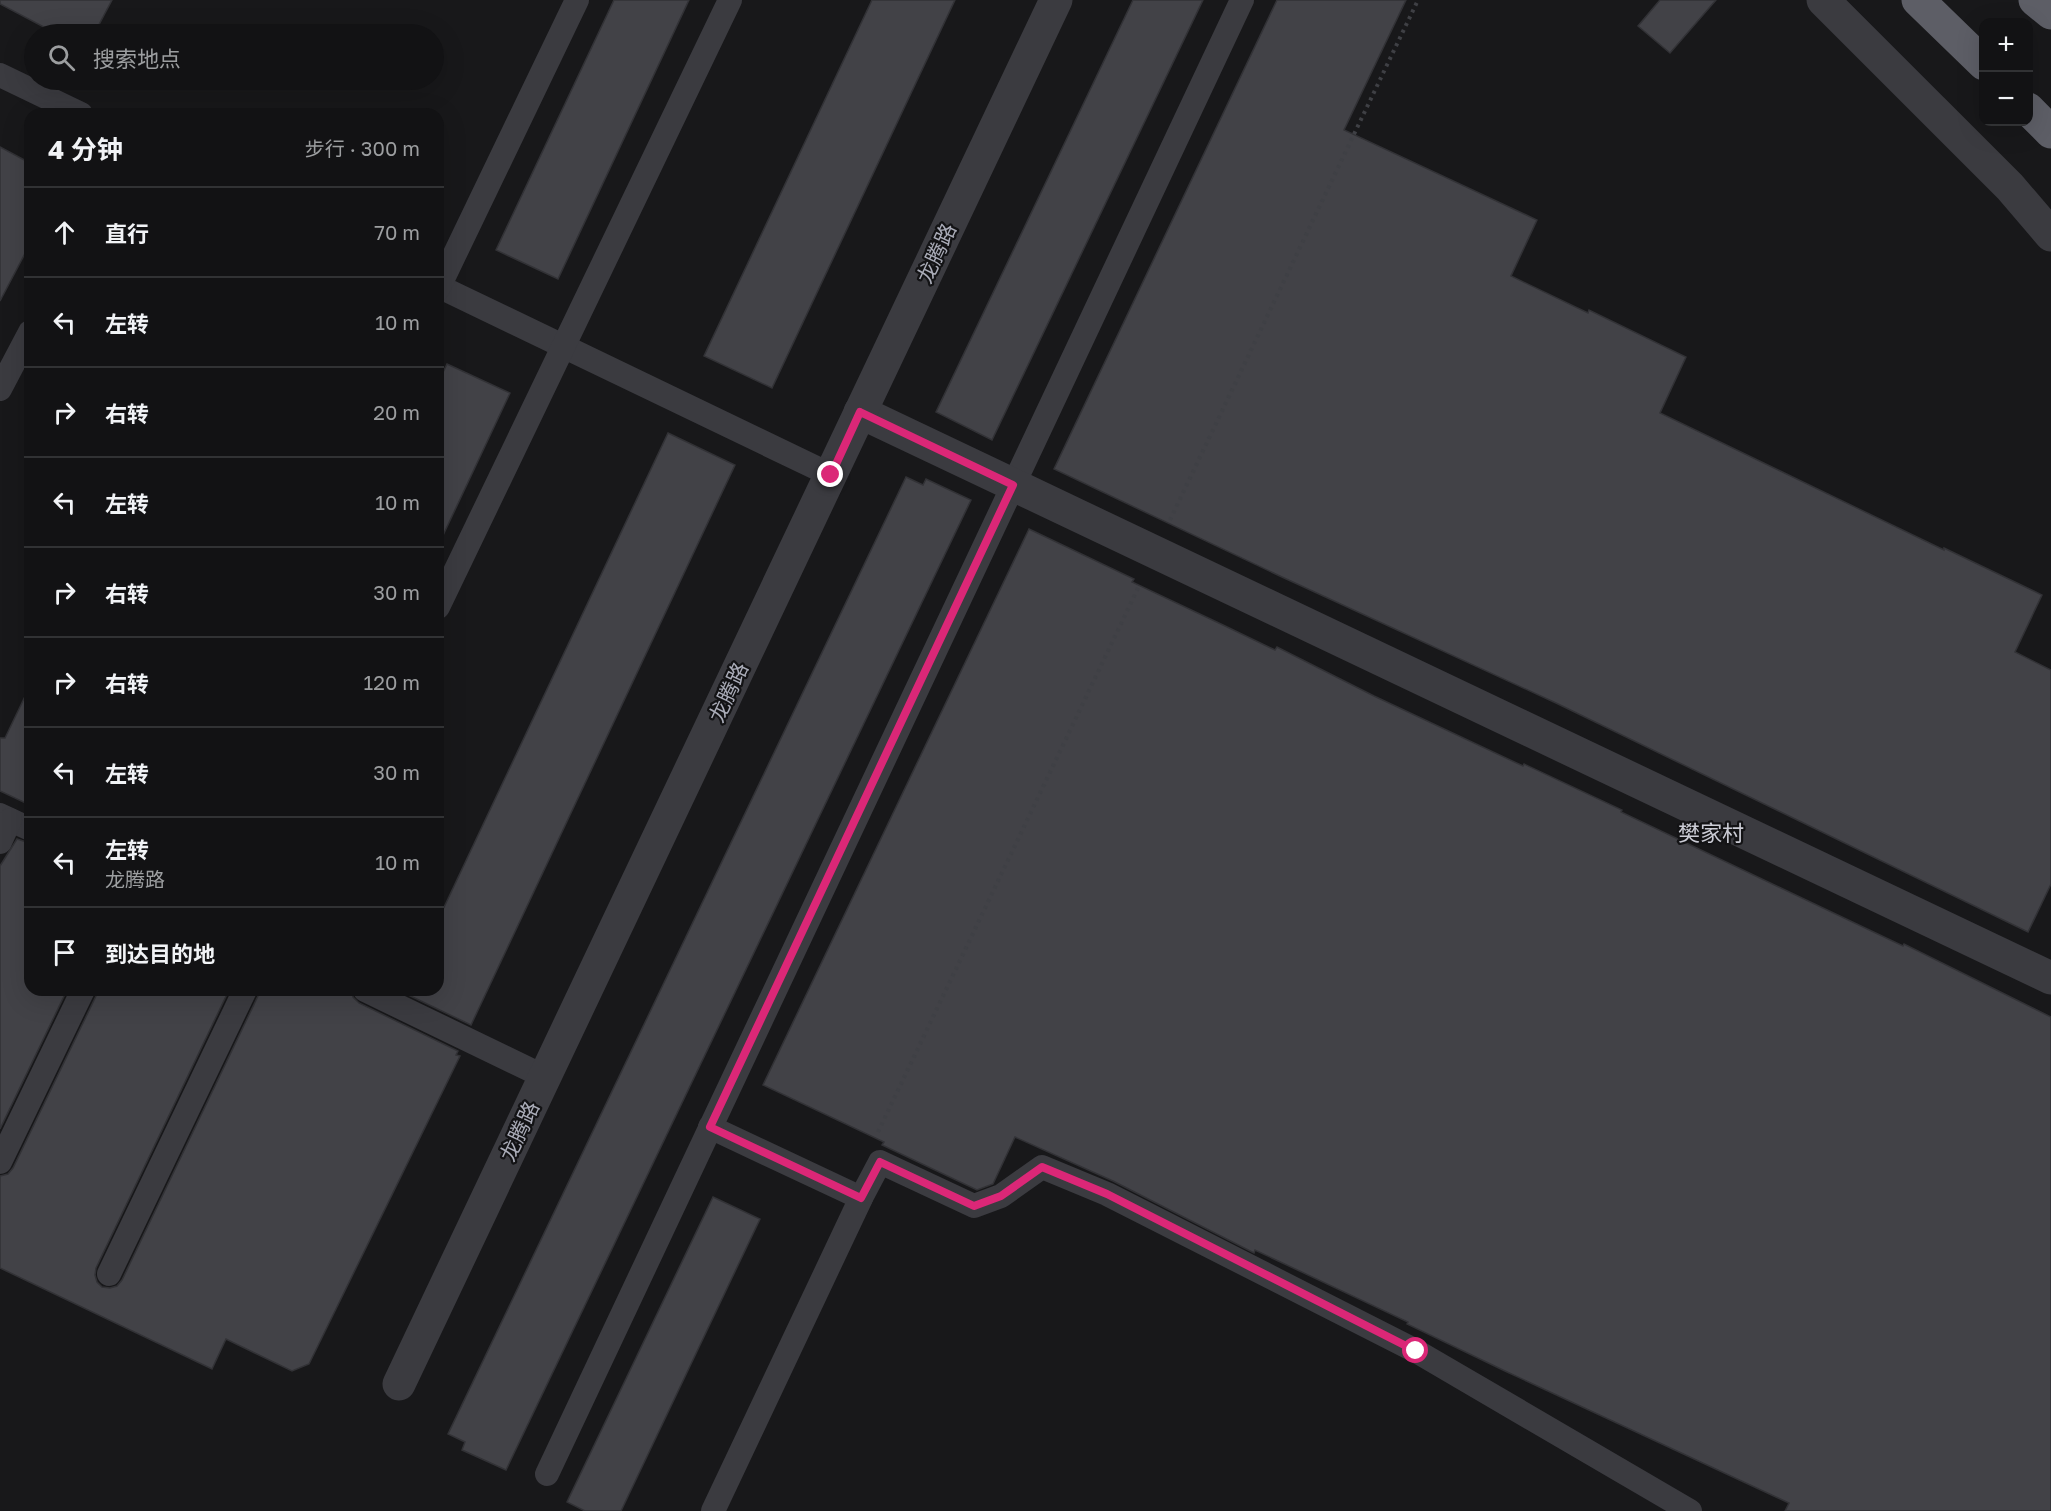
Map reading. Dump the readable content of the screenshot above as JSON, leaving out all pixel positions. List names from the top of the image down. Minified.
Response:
{"streets":{"street":["龙腾路"]},"districts":["樊家村"],"page":{"map_buttons":["+","−"],"search":"搜索地点","heading":["4 分钟","步行 · 300 m"],"list":[["直行","70 m"],["左转","10 m"],["右转","20 m"],["左转","10 m"],["右转","30 m"],["右转","120 m"],["左转","30 m"],["左转","龙腾路","10 m"],"到达目的地"]}}
